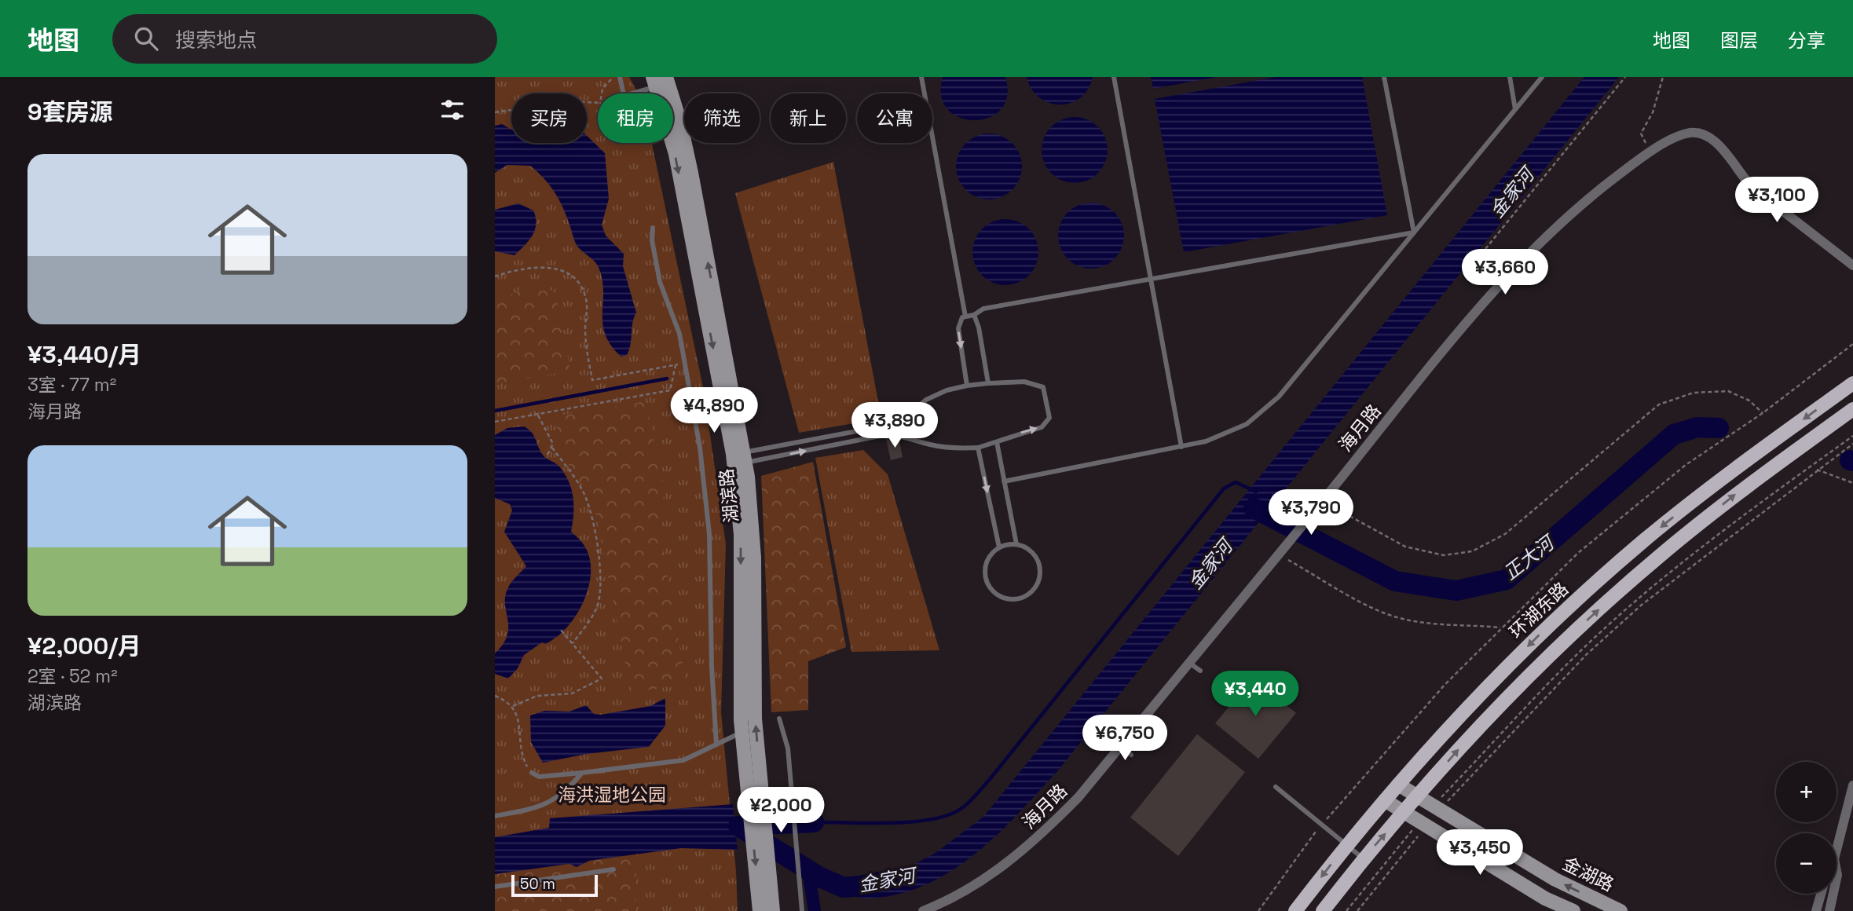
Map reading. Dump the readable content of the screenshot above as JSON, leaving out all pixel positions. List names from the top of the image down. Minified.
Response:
{"streets":{"main road":["湖滨路","环湖东路","金湖路"],"street":["海月路"]},"crossings":[["环湖东路","金湖路"]],"water":["金家河","正大河"],"parks":["海洪湿地公园"],"scale_bar":"50 m","page":{"header":"地图","search":"搜索地点","nav":["地图","图层","分享"],"heading":"9套房源","chip":["买房","租房","筛选","新上","公寓"],"list":[{"name":"¥3,440/月","note":"3室 · 77 m² · 海月路"},{"name":"¥2,000/月","note":"2室 · 52 m² · 湖滨路"}],"price":["¥3,100","¥3,660","¥4,890","¥3,890","¥3,790","¥3,440","¥6,750","¥2,000","¥3,450"],"map_buttons":["+","−"],"scale":"50 m"}}
